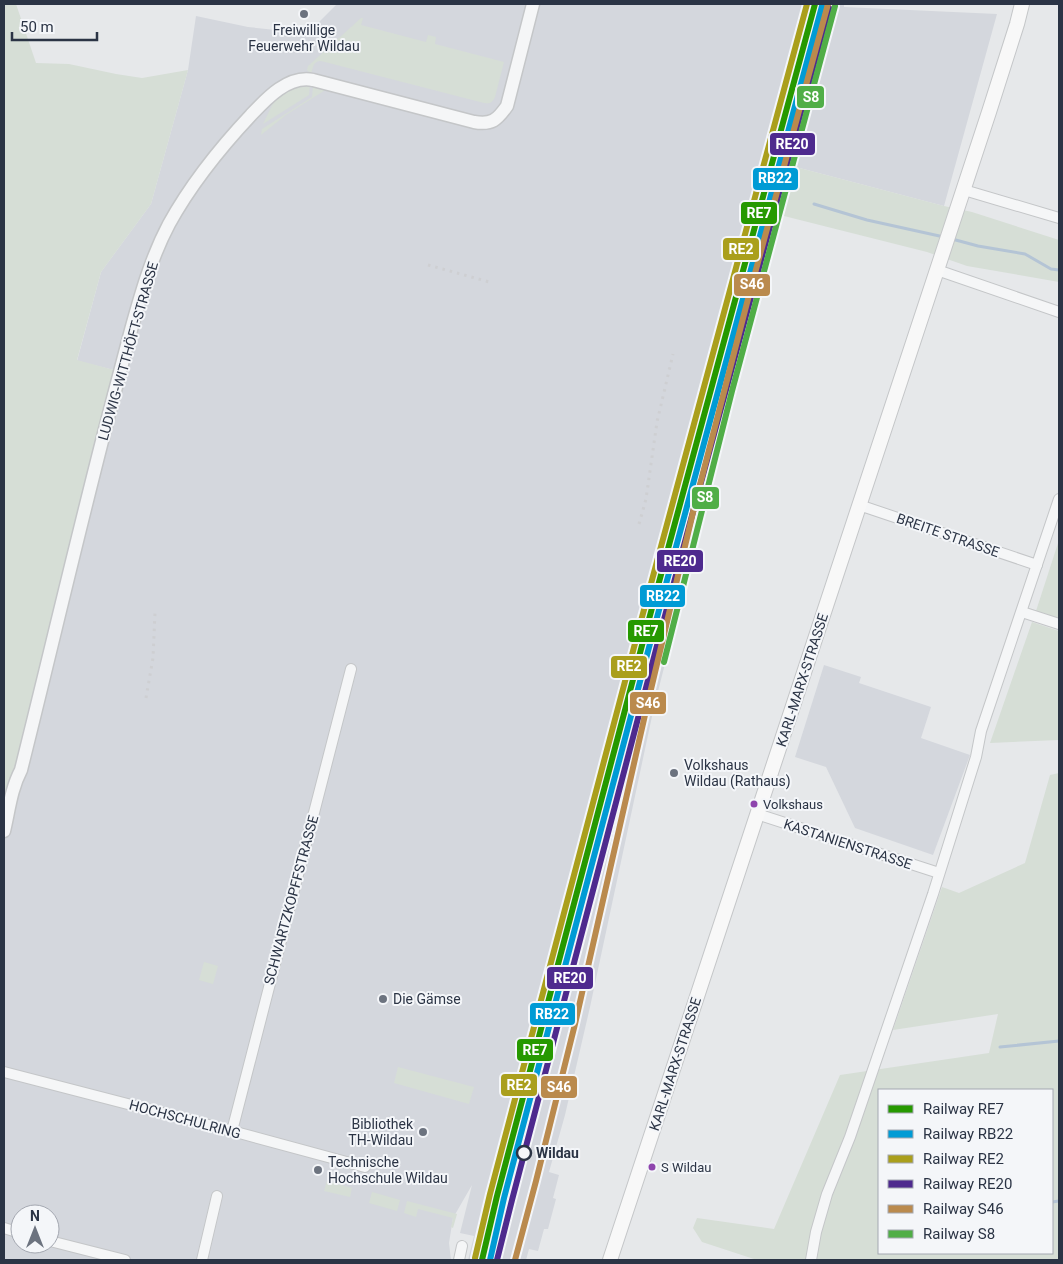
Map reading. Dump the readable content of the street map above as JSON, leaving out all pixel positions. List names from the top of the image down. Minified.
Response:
{"streets":{"main road":["KARL-MARX-STRASSE"],"street":["LUDWIG-WITTHÖFT-STRASSE","BREITE STRASSE","KASTANIENSTRASSE","SCHWARTZKOPFFSTRASSE","HOCHSCHULRING"]},"crossings":[["BREITE STRASSE","KARL-MARX-STRASSE"],["KARL-MARX-STRASSE","KASTANIENSTRASSE"],["SCHWARTZKOPFFSTRASSE","HOCHSCHULRING"]],"places":["Freiwillige Feuerwehr Wildau","Volkshaus Wildau (Rathaus)","Volkshaus","Die Gämse","Bibliothek TH-Wildau","Wildau","S Wildau","Technische Hochschule Wildau"],"lines":["rail line RE7","rail line RE2","rail line S46","rail line RB22","rail line S8","rail line RE20"],"legend":["Railway RE7","Railway RB22","Railway RE2","Railway RE20","Railway S46","Railway S8"],"scale_bar":"50 m","north":"top"}
